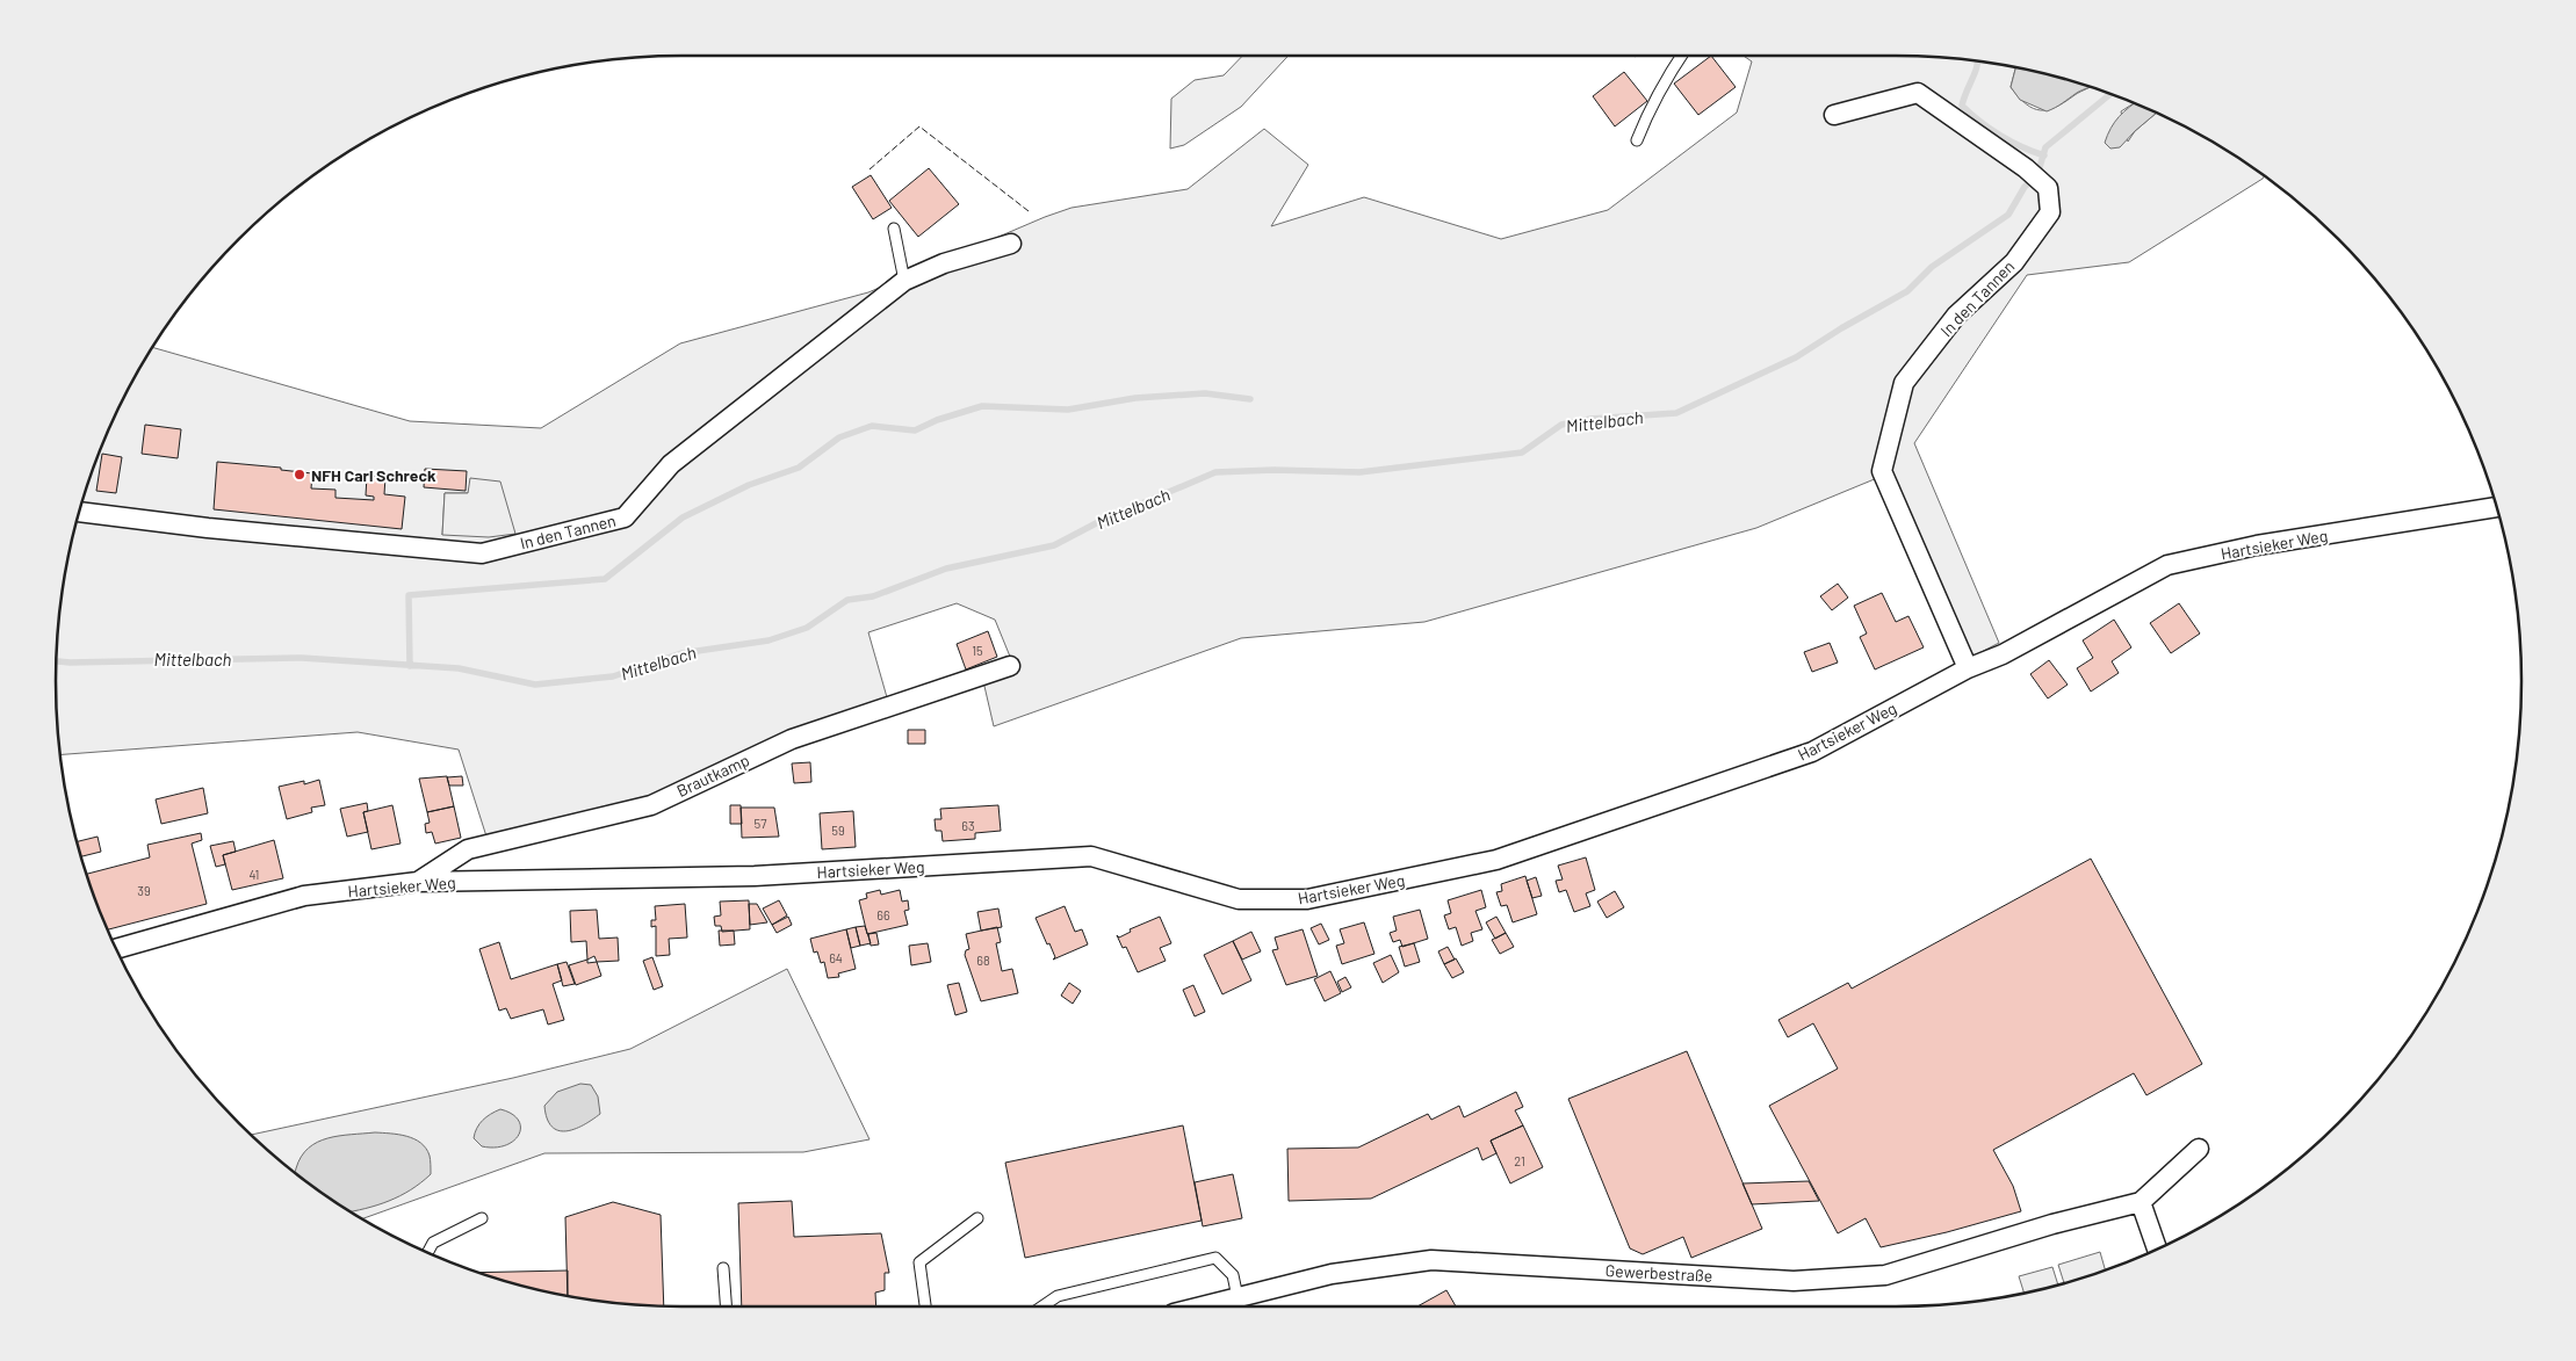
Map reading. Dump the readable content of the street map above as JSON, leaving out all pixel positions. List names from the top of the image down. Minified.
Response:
{"streets":{"street":["In den Tannen","Hartsieker Weg","Brautkamp","Gewerbestraße"]},"crossings":[["In den Tannen","Hartsieker Weg"],["Hartsieker Weg","Brautkamp"]],"water":["Mittelbach"],"places":["NFH Carl Schreck"],"house_numbers":["15","57","63","59","41","39","66","64","68","21"]}
